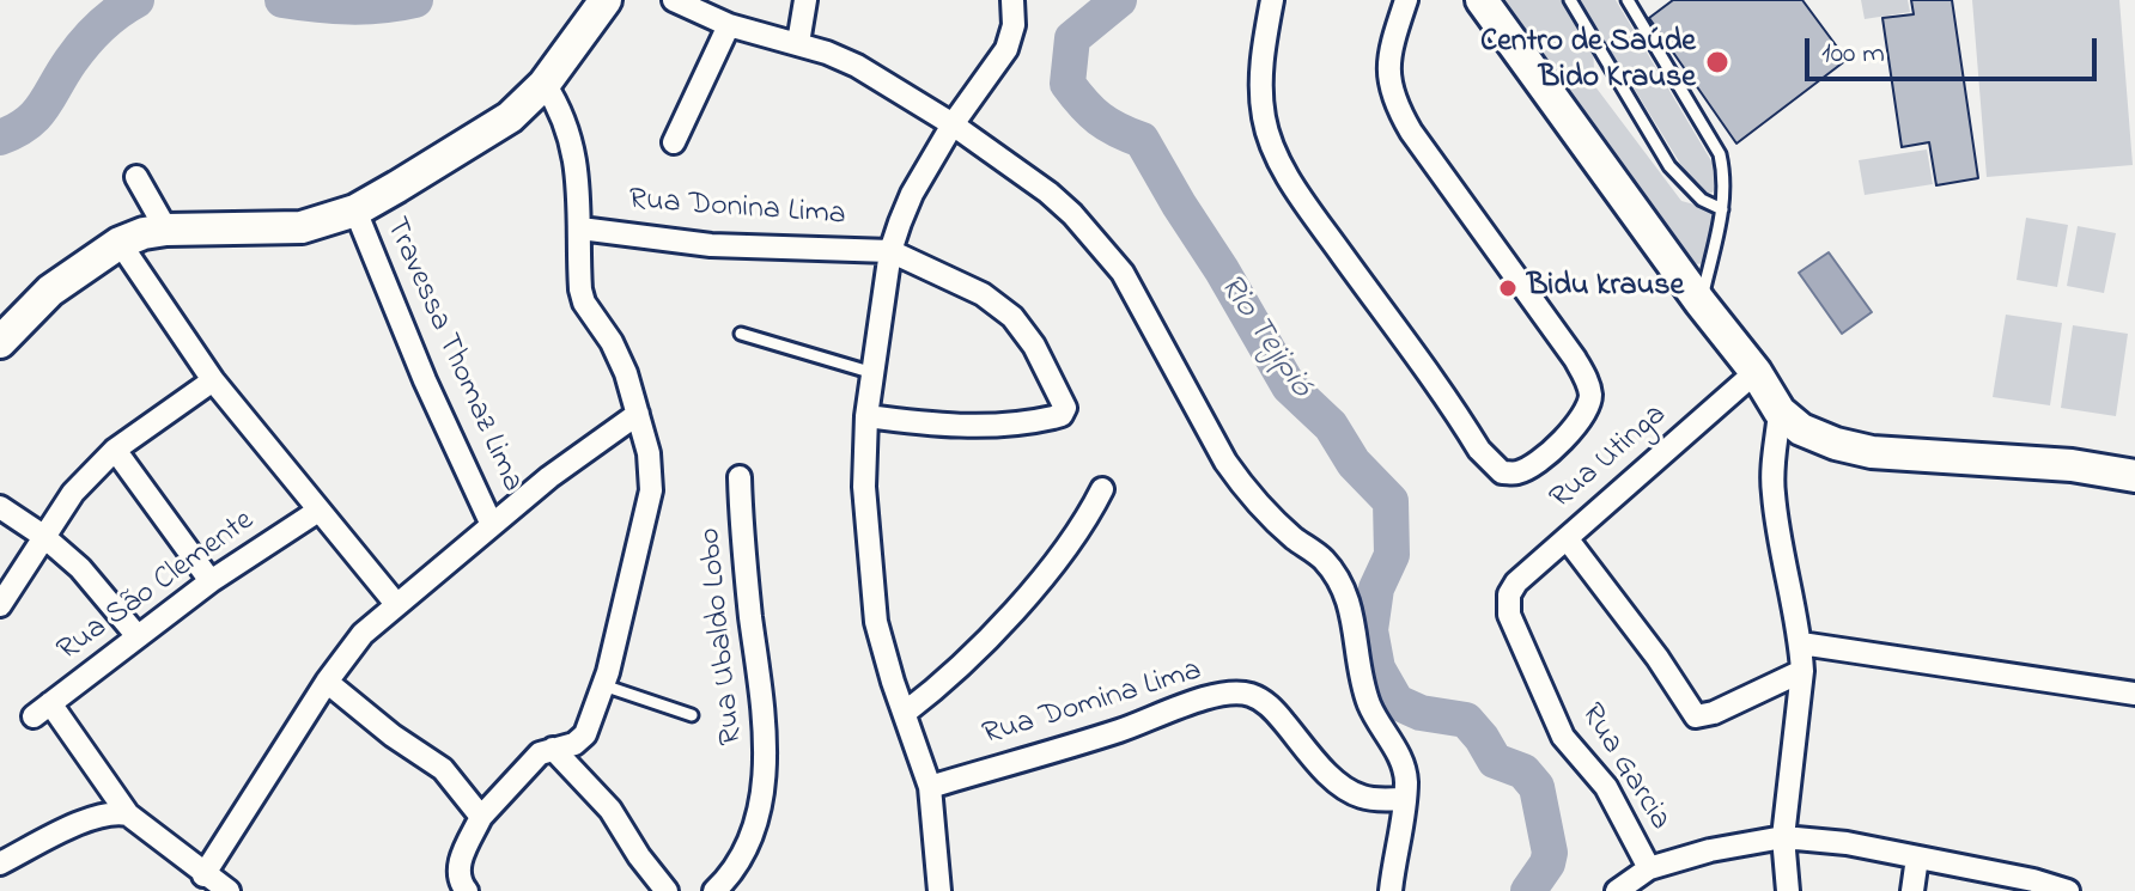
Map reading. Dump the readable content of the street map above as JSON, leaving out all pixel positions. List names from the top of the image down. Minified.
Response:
{"streets":{"street":["Rua Donina Lima","Travessa Thomaz Lima","Rua Utinga","Rua São Clemente","Rua Ubaldo Lobo","Rua Domina Lima","Rua Garcia"]},"crossings":[["Rua Utinga","Rua Garcia"]],"water":["Rio Tejipió"],"places":["Centro de Saúde Bido Krause","Bidu krause"],"scale_bar":"100 m"}
